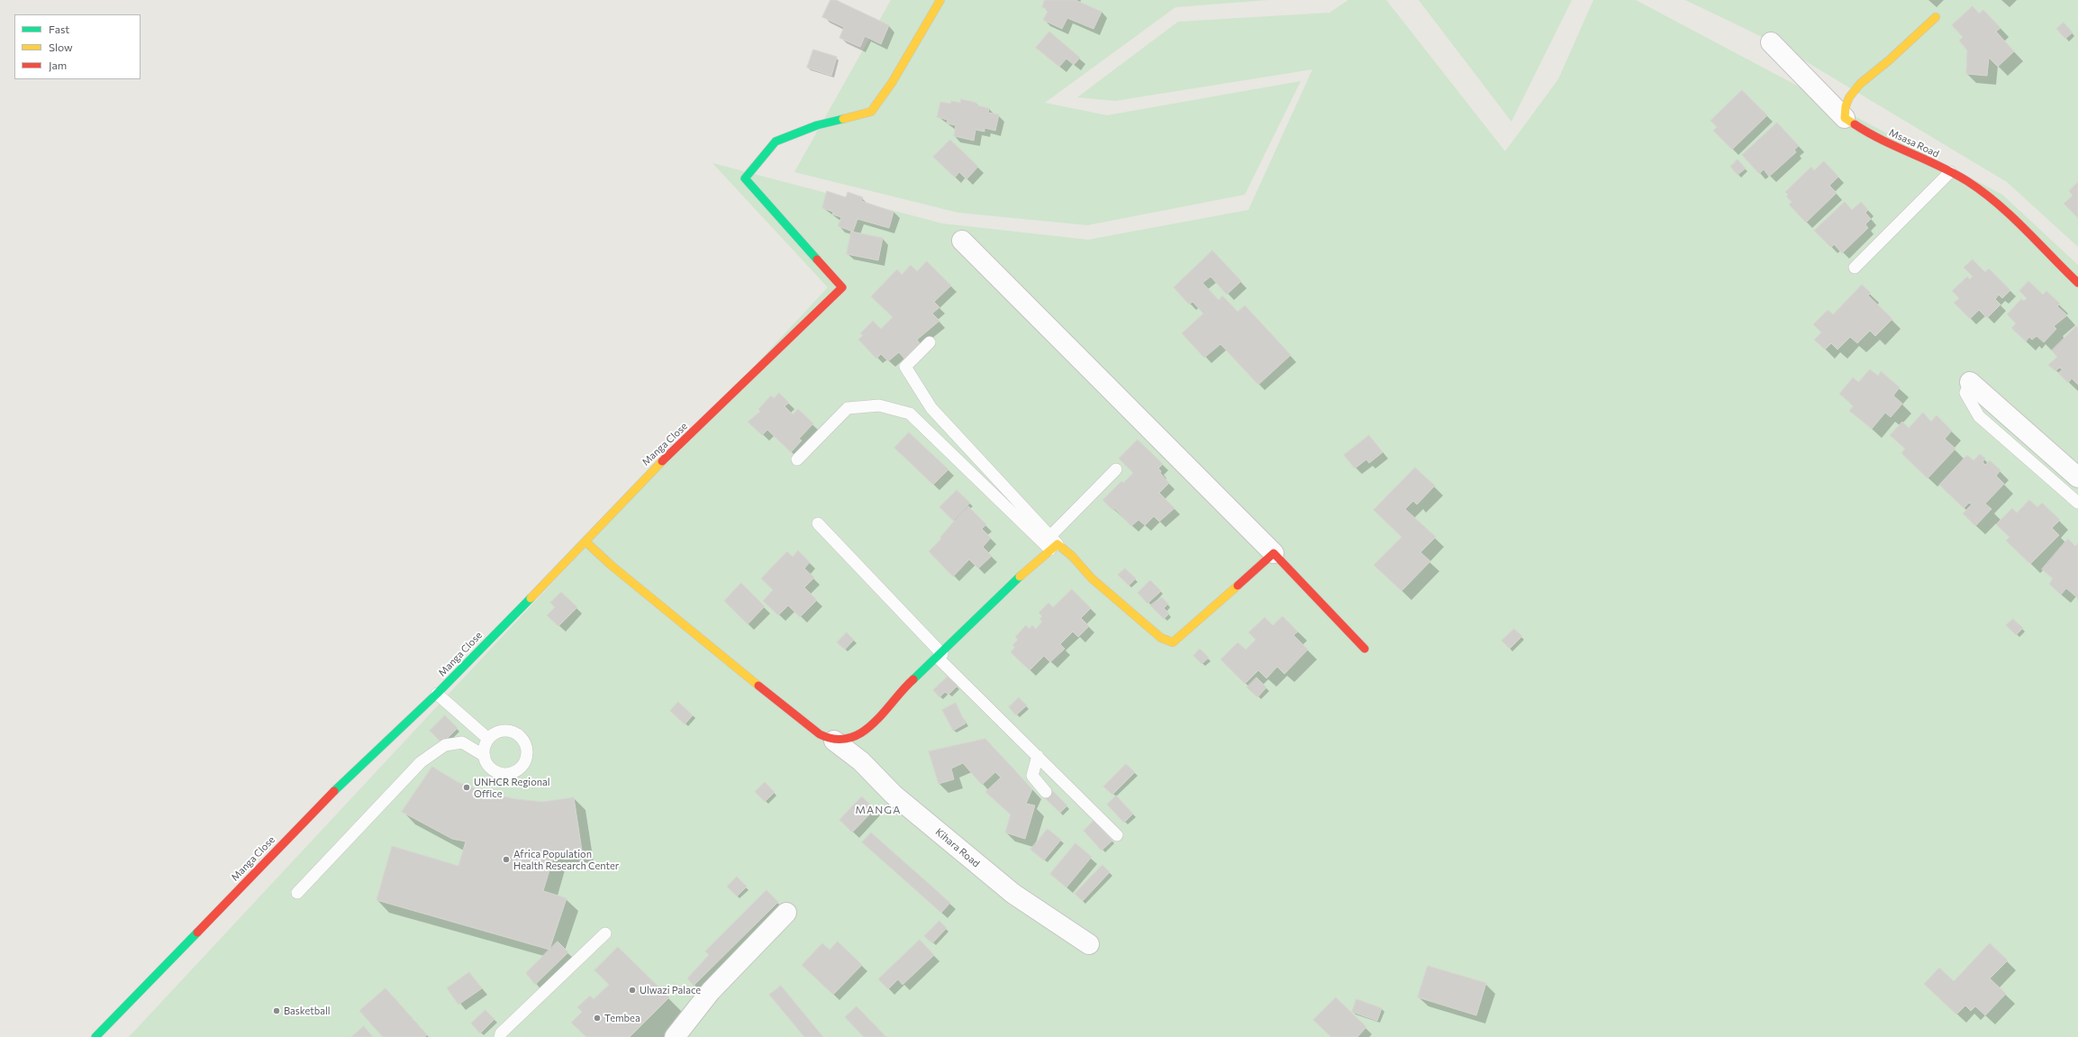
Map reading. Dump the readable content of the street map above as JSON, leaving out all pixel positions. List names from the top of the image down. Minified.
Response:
{"streets":{"street":["Msasa Road","Manga Close","Kihara Road"]},"districts":["MANGA"],"places":["UNHCR Regional Office","Africa Population Health Research Center","Ulwazi Palace","Basketball","Tembea"],"legend":["Fast","Slow","Jam"]}
